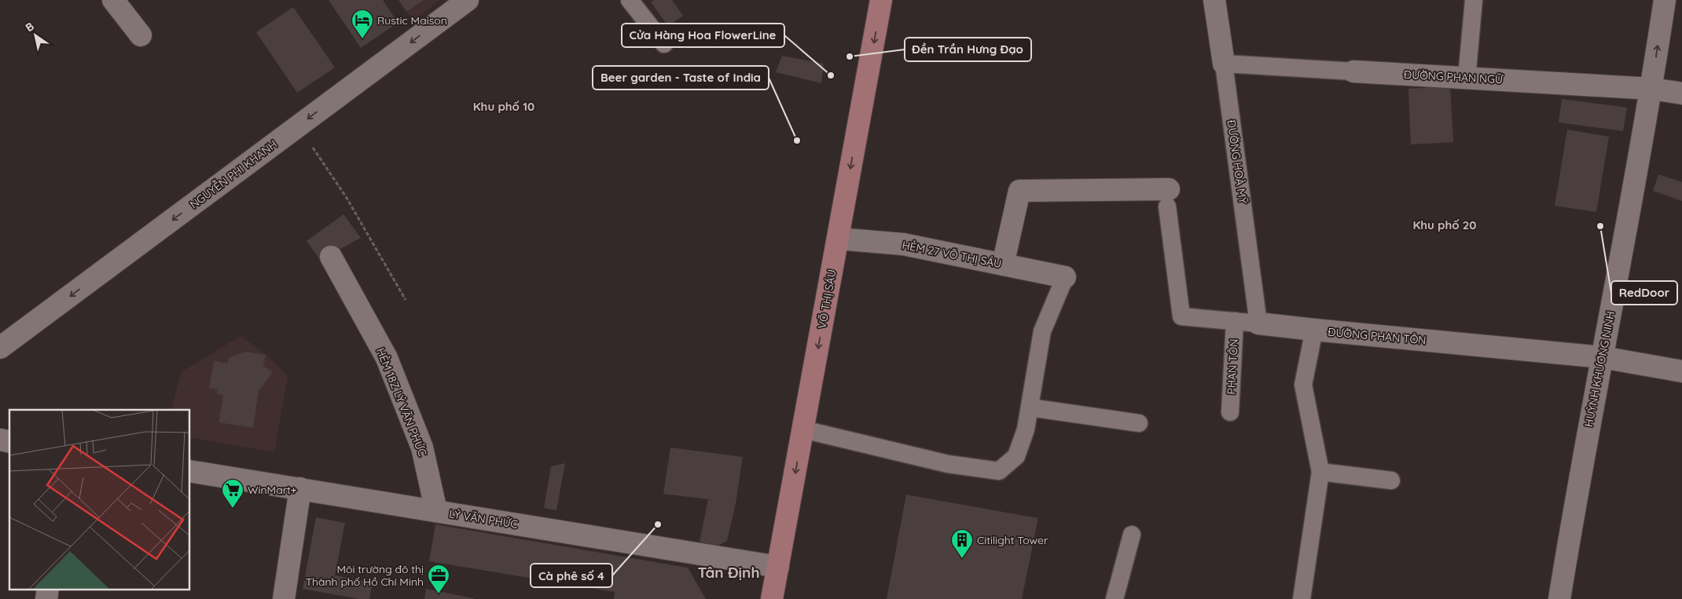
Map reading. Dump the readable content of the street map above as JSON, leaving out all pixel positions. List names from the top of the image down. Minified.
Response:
{"streets":{"main road":["VÕ THỊ SÁU"],"street":["ĐƯỜNG PHAN NGỮ","ĐƯỜNG HOÀ MỸ","NGUYỄN PHI KHANH","HẺM 27 VÕ THỊ SÁU","ĐƯỜNG PHAN TÔN","HUỲNH KHƯƠNG NINH","HẺM 18Z LÝ VĂN PHỨC","LÝ VĂN PHỨC"],"lane":["PHAN TÔN"]},"crossings":[["ĐƯỜNG PHAN NGỮ","ĐƯỜNG HOÀ MỸ"],["ĐƯỜNG PHAN NGỮ","HUỲNH KHƯƠNG NINH"],["ĐƯỜNG HOÀ MỸ","ĐƯỜNG PHAN TÔN"],["HẺM 27 VÕ THỊ SÁU","VÕ THỊ SÁU"],["VÕ THỊ SÁU","LÝ VĂN PHỨC"],["ĐƯỜNG PHAN TÔN","PHAN TÔN"],["ĐƯỜNG PHAN TÔN","HUỲNH KHƯƠNG NINH"],["HẺM 18Z LÝ VĂN PHỨC","LÝ VĂN PHỨC"]],"one_way":["NGUYỄN PHI KHANH","VÕ THỊ SÁU"],"districts":["Khu phố 10","Khu phố 20","Tân Định"],"places":{"hotel":["Rustic Maison"],"other":["Đền Trần Hưng Đạo","Cửa Hàng Hoa FlowerLine","Beer garden - Taste of India","RedDoor","Cà phê số 4"],"supermarket":["WinMart+"],"building":["Citilight Tower"],"office":["Môi trường đô thị Thành phố Hồ Chí Minh"]},"north":"top left"}
